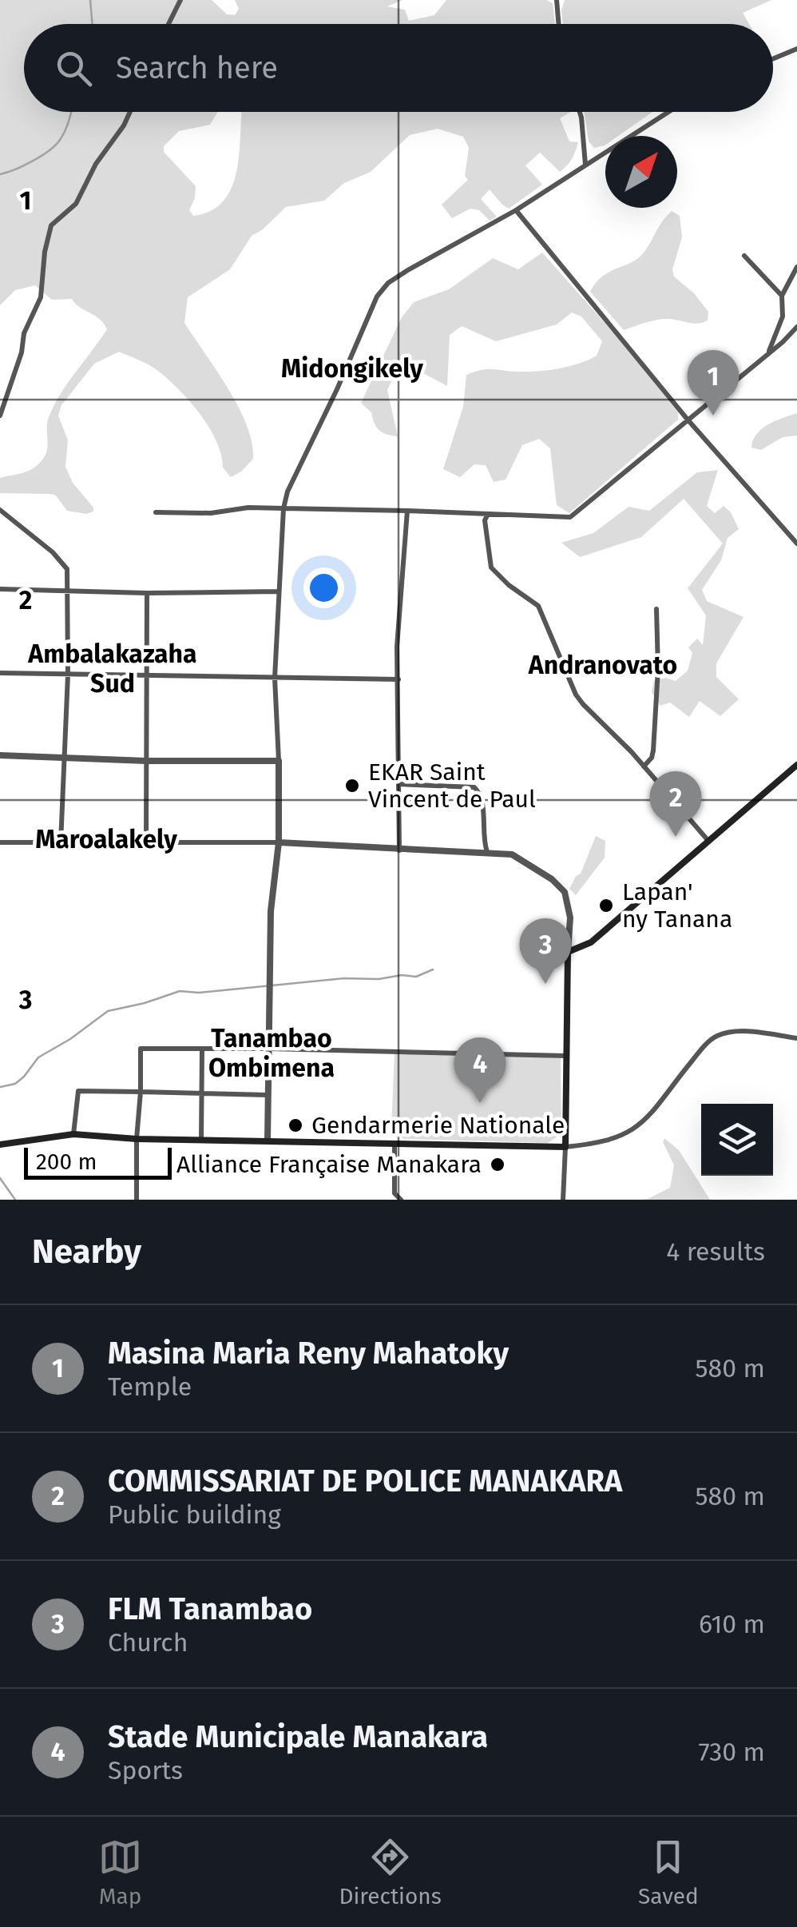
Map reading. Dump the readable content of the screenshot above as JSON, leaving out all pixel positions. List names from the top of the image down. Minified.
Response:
{"districts":["Midongikely","Ambalakazaha Sud","Andranovato","Maroalakely","Tanambao Ombimena"],"places":["EKAR Saint Vincent de Paul","Lapan' ny Tanana","Gendarmerie Nationale","Alliance Française Manakara"],"scale_bar":"200 m","north":"top right","page":{"search":"Search here","pins":["1","2","3","4"],"scale":"200 m","heading":["Nearby","4 results"],"list":[{"mark":"1","name":"Masina Maria Reny Mahatoky","note":"Temple","value":"580 m"},{"mark":"2","name":"COMMISSARIAT DE POLICE MANAKARA","note":"Public building","value":"580 m"},{"mark":"3","name":"FLM Tanambao","note":"Church","value":"610 m"},{"mark":"4","name":"Stade Municipale Manakara","note":"Sports","value":"730 m"}],"nav":["Map","Directions","Saved"]},"grid":{"rows":["1","2","3"]}}
